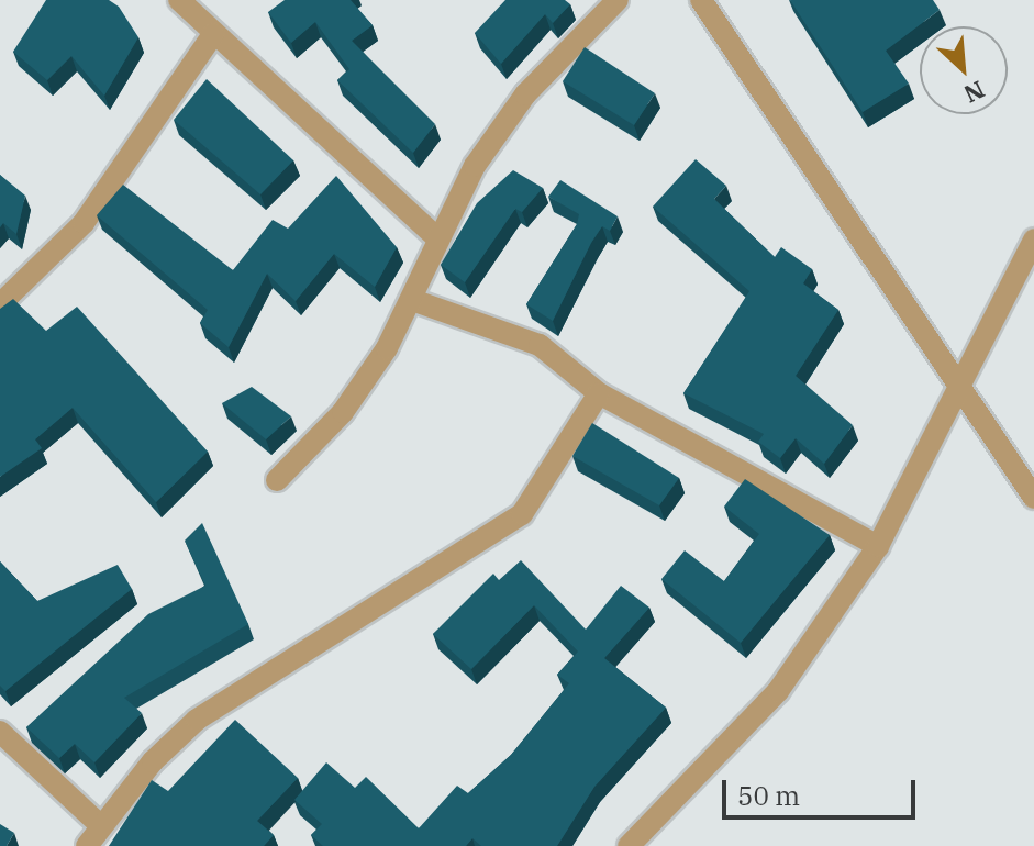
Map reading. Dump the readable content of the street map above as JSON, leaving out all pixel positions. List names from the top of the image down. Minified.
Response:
{"scale_bar":"50 m","north":"bottom right"}
